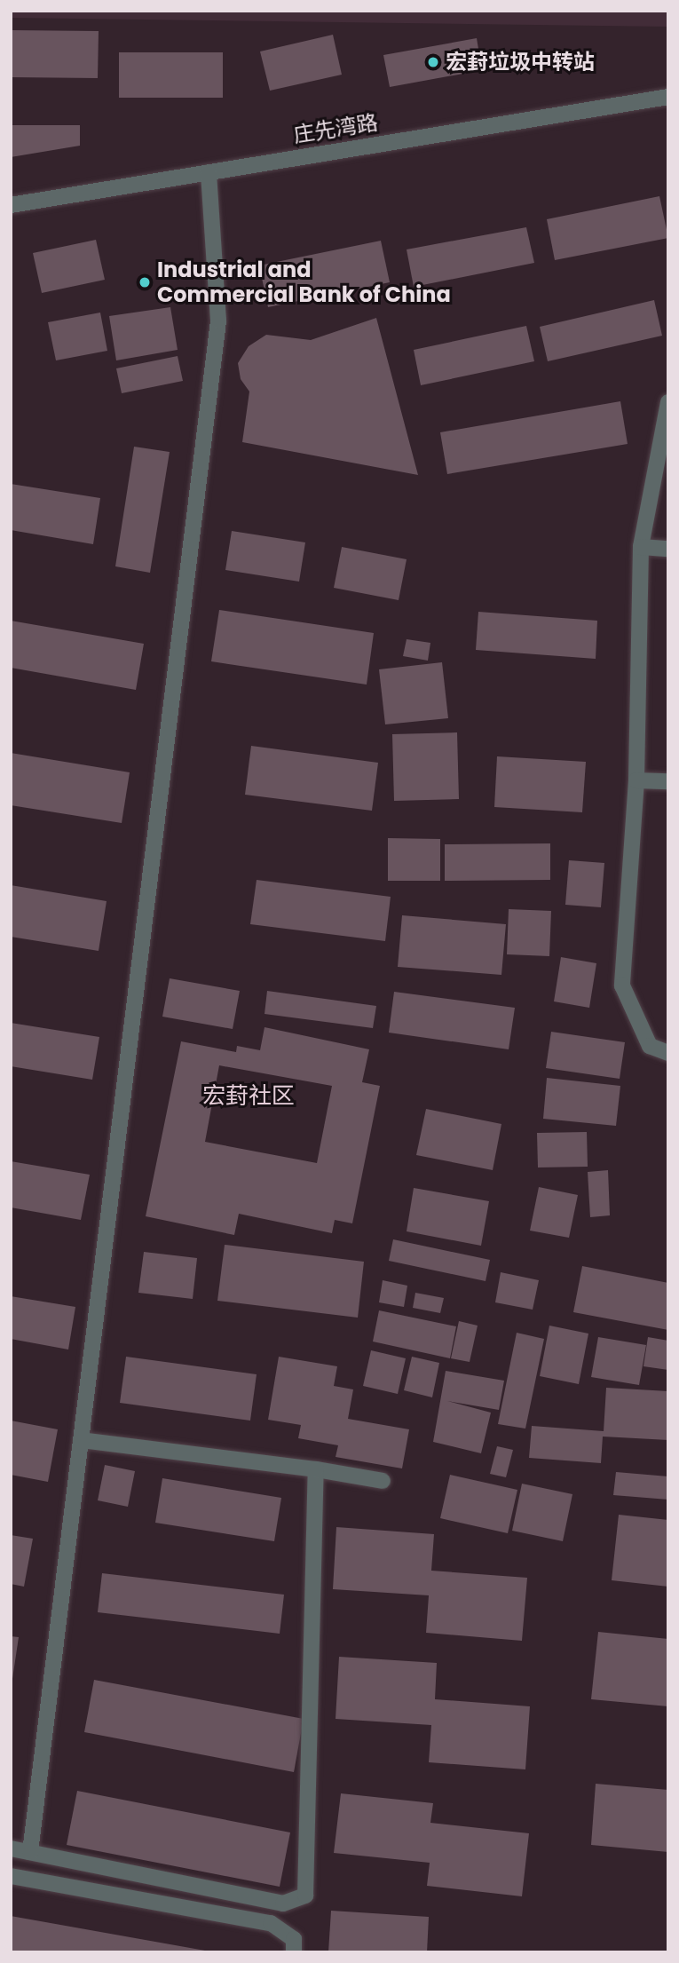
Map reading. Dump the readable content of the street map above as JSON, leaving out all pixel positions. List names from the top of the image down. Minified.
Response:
{"streets":{"street":["庄先湾路"]},"districts":["宏葑社区"],"places":["宏葑垃圾中转站","Industrial and Commercial Bank of China"]}
